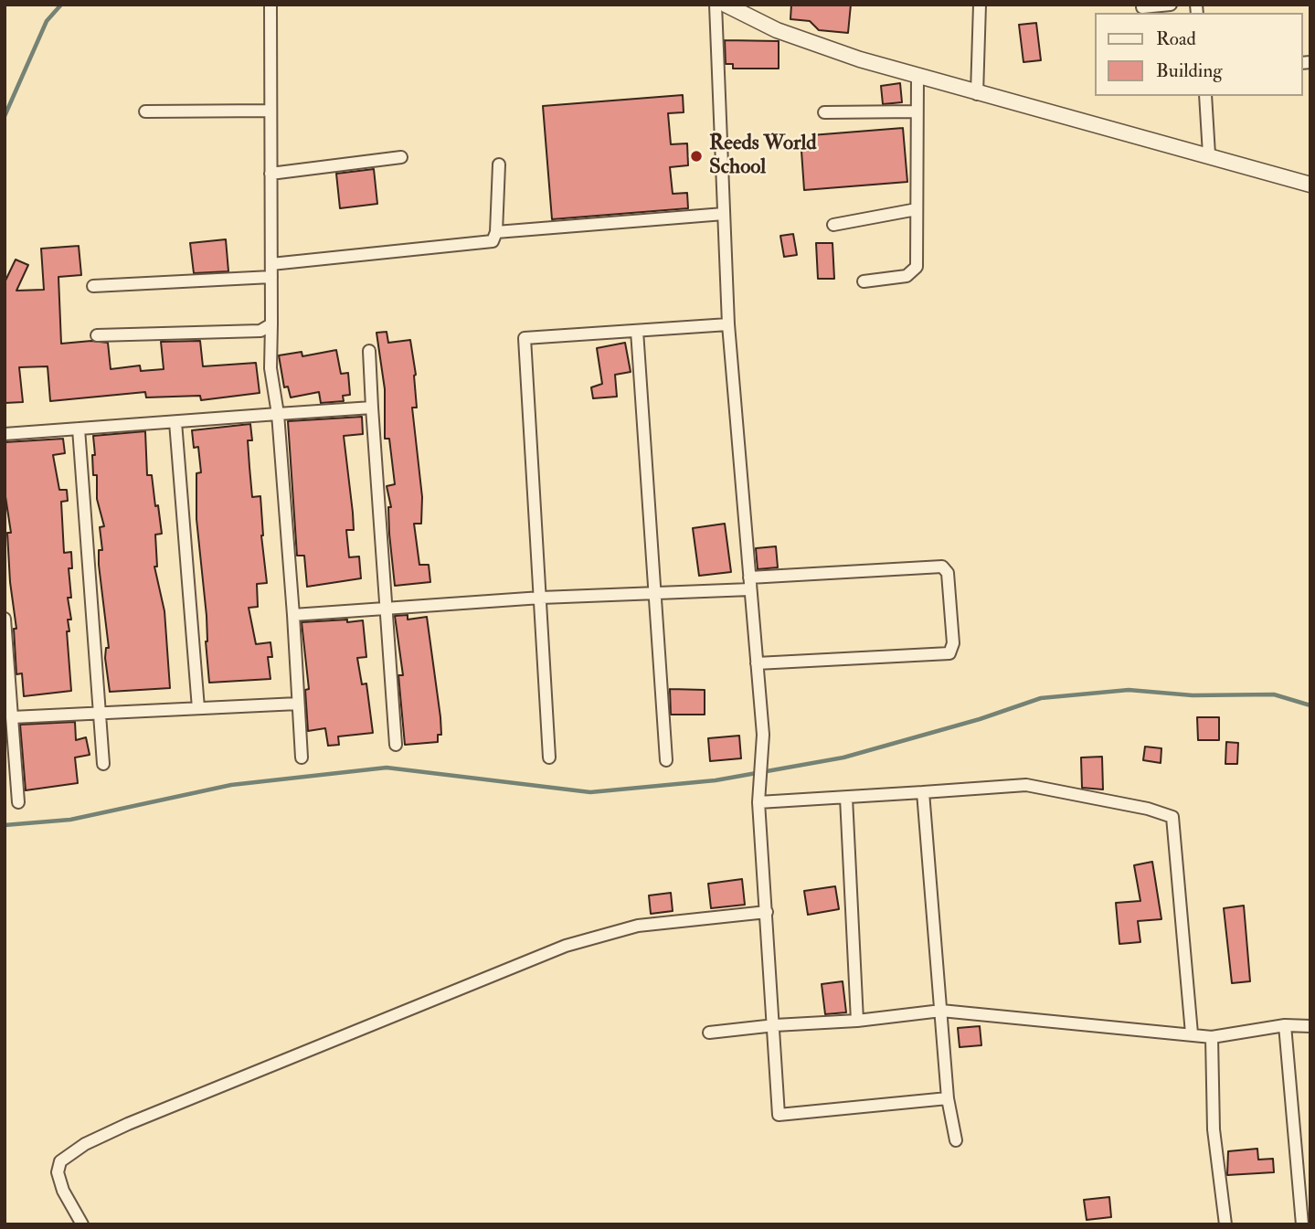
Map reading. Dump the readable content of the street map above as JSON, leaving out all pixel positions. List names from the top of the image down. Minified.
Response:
{"places":["Reeds World School"],"legend":["Road","Building"]}
